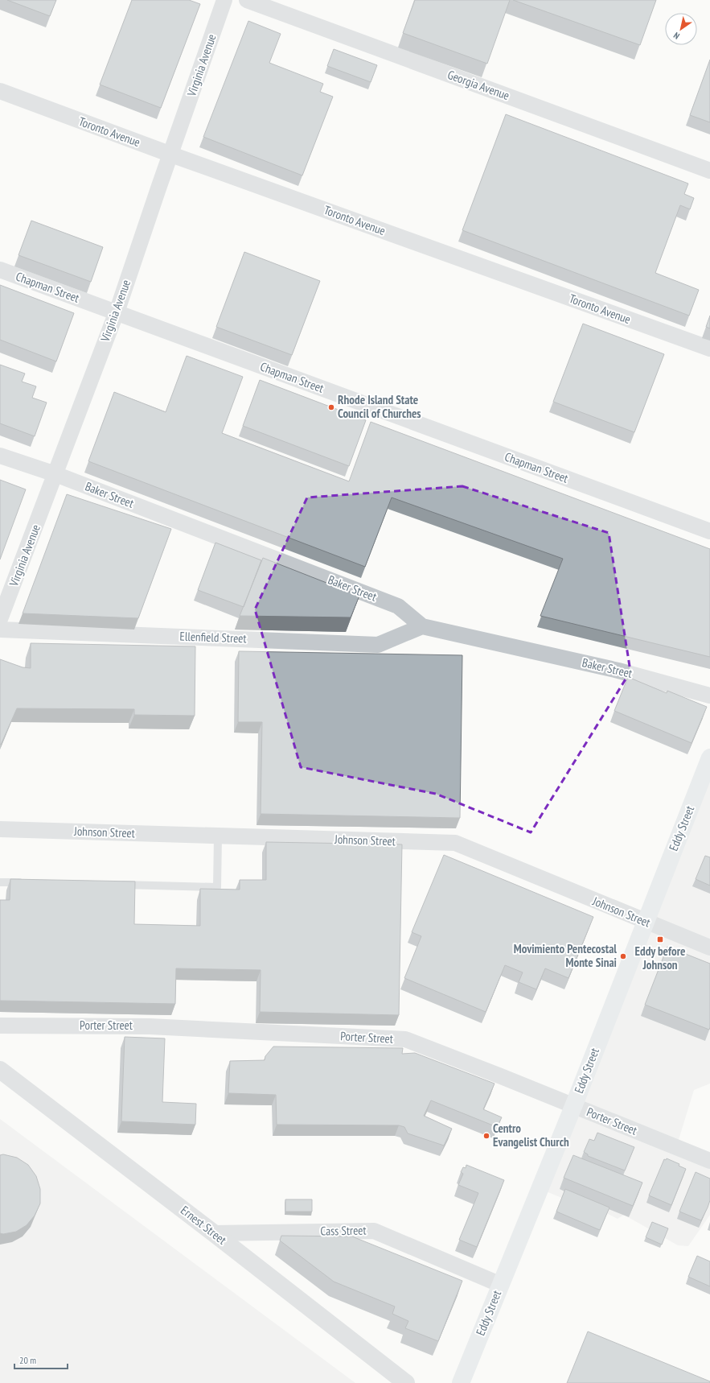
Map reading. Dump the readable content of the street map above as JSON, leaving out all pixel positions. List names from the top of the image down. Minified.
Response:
{"streets":{"main road":["Eddy Street"],"street":["Virginia Avenue","Georgia Avenue","Toronto Avenue","Chapman Street","Baker Street","Ellenfield Street","Johnson Street","Porter Street","Ernest Street","Cass Street"]},"crossings":[["Virginia Avenue","Toronto Avenue"],["Virginia Avenue","Chapman Street"],["Virginia Avenue","Baker Street"],["Baker Street","Ellenfield Street"],["Eddy Street","Johnson Street"],["Eddy Street","Porter Street"],["Eddy Street","Cass Street"],["Ernest Street","Cass Street"]],"places":{"other":["Rhode Island State Council of Churches","Movimiento Pentecostal Monte Sinai","Centro Evangelist Church"],"transit":["Eddy before Johnson"]},"scale_bar":"20 m","north":"bottom left"}
